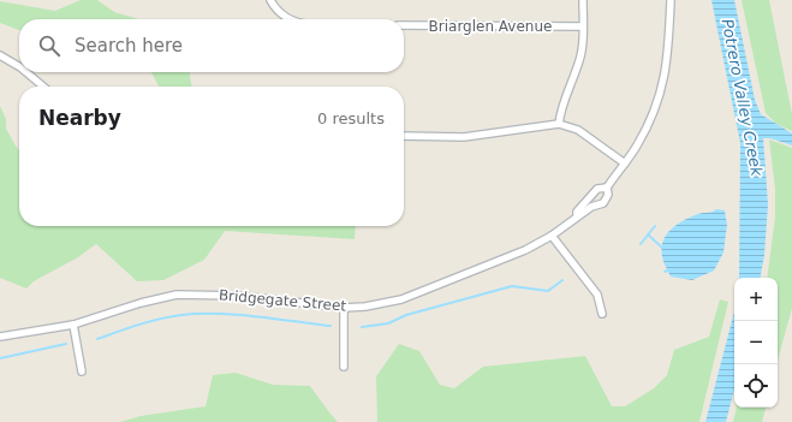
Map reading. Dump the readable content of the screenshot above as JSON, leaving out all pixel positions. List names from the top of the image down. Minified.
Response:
{"streets":{"street":["Briarglen Avenue","Bridgegate Street"]},"water":["Potrero Valley Creek"],"page":{"search":"Search here","heading":["Nearby","0 results"],"map_buttons":["+","−"]}}
